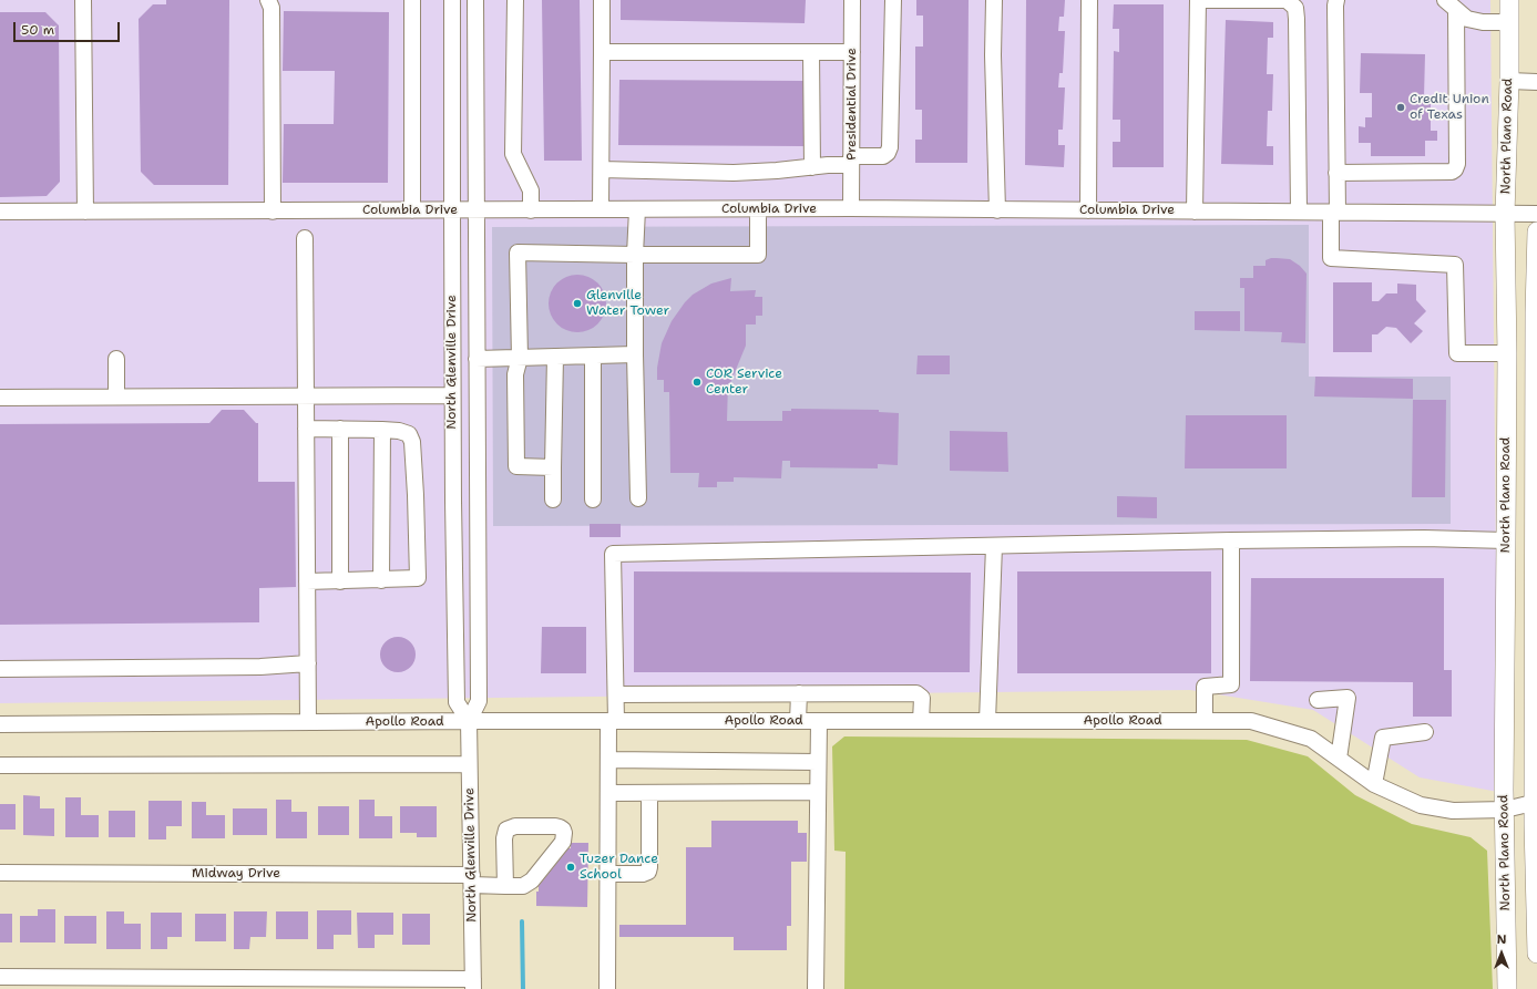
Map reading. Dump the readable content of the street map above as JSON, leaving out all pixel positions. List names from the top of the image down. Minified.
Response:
{"streets":{"main road":["North Plano Road"],"street":["Presidential Drive","Columbia Drive","North Glenville Drive","Apollo Road","Midway Drive"]},"crossings":[["Presidential Drive","Columbia Drive"],["North Plano Road","Columbia Drive"],["North Plano Road","Apollo Road"],["Columbia Drive","North Glenville Drive"],["North Glenville Drive","Apollo Road"],["North Glenville Drive","Midway Drive"]],"places":["Credit Union of Texas","Glenville Water Tower","COR Service Center","Tuzer Dance School"],"scale_bar":"50 m","north":"top"}
